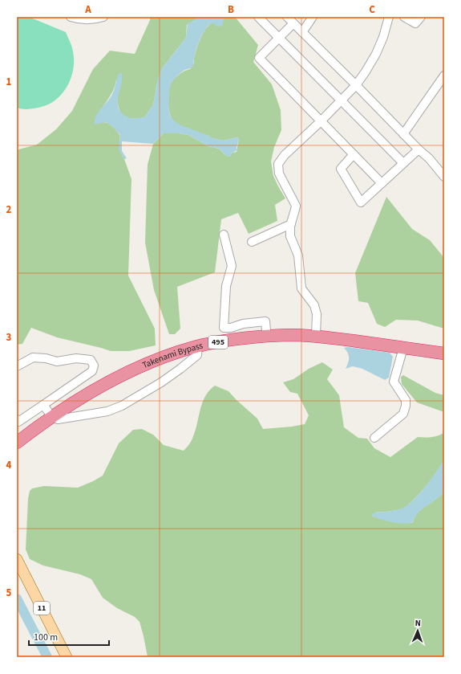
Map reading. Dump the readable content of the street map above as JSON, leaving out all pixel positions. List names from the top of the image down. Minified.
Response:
{"streets":{"highway":["495","Takenami Bypass"],"main road":["11"]},"scale_bar":"100 m","north":"top","grid":{"columns":["A","B","C"],"rows":["1","2","3","4","5"]}}
